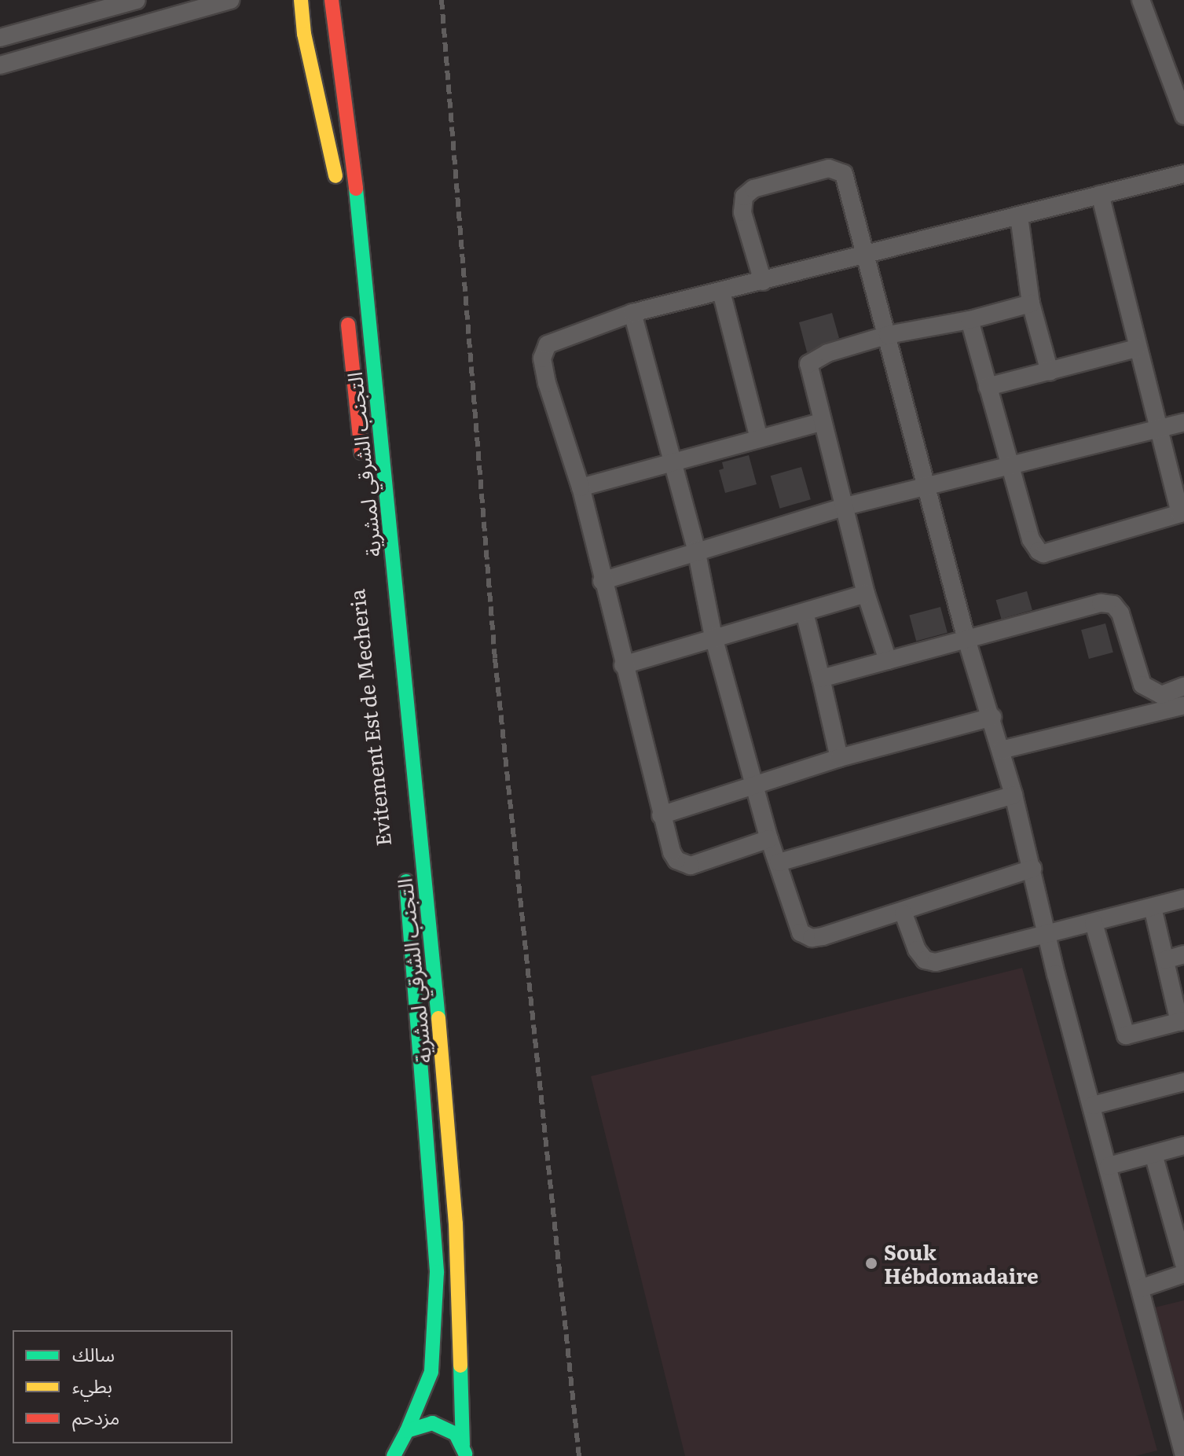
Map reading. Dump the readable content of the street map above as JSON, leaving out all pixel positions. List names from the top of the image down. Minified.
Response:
{"streets":{"highway":["التجنب الشرقي لمشرية","Evitement Est de Mecheria"]},"places":["Souk Hébdomadaire"],"legend":["سالك","بطيء","مزدحم"]}
